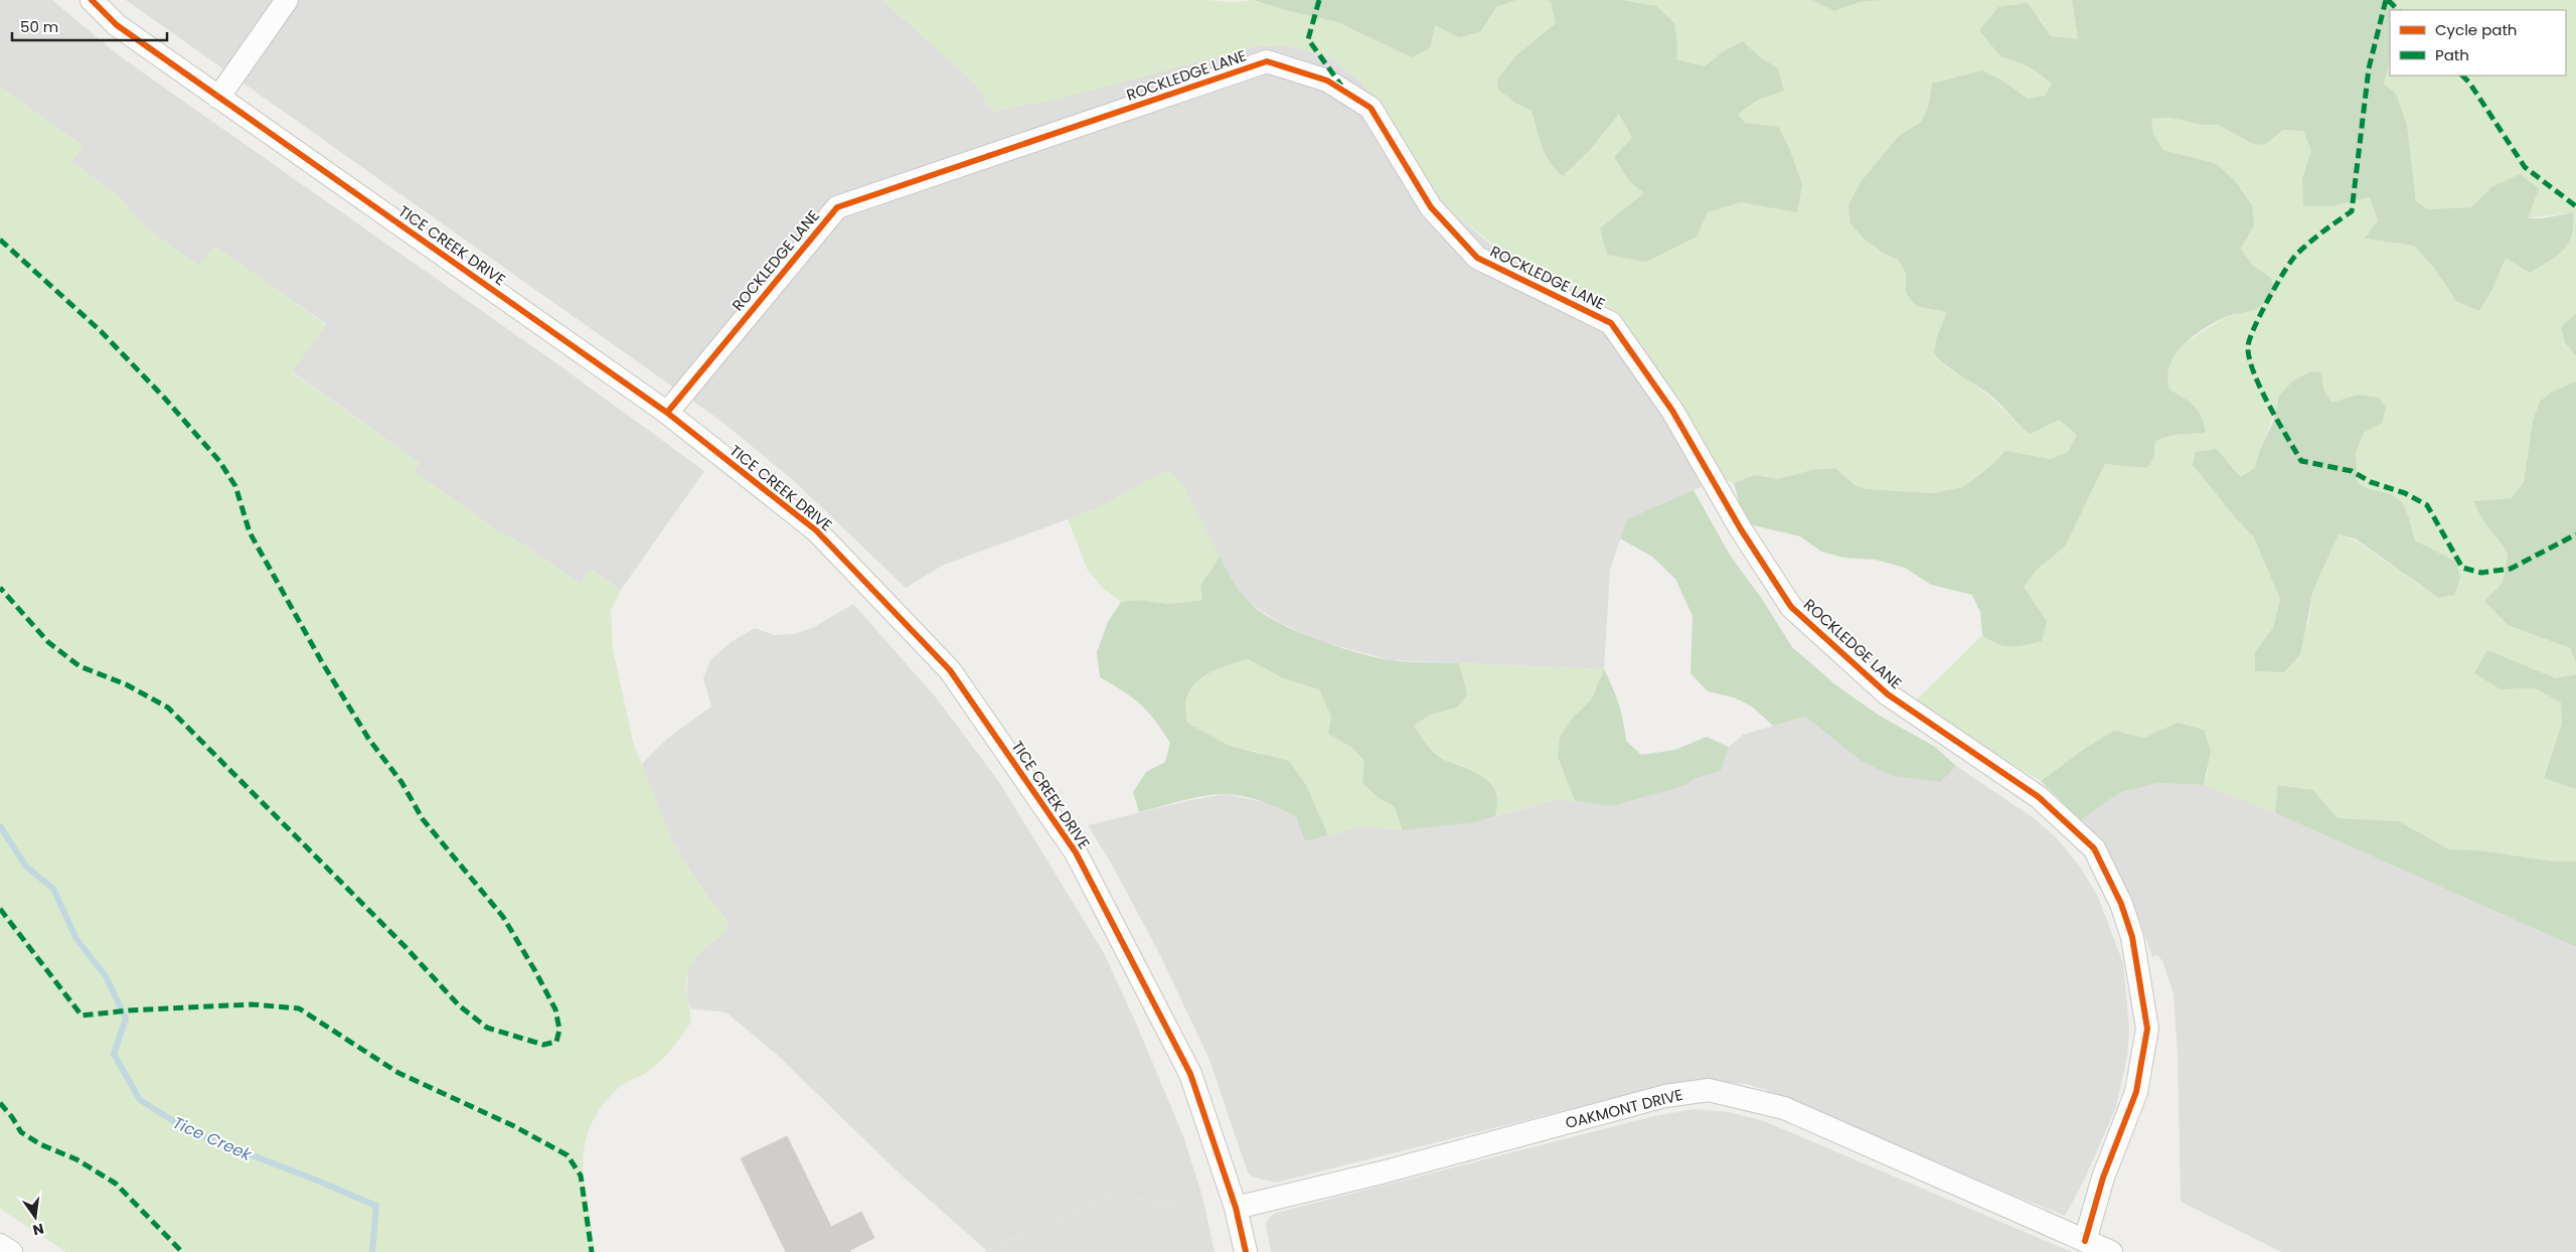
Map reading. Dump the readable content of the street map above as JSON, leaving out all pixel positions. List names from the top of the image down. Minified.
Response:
{"streets":{"street":["ROCKLEDGE LANE","TICE CREEK DRIVE","OAKMONT DRIVE"]},"crossings":[["ROCKLEDGE LANE","TICE CREEK DRIVE"],["ROCKLEDGE LANE","OAKMONT DRIVE"],["TICE CREEK DRIVE","OAKMONT DRIVE"]],"water":["Tice Creek"],"legend":["Cycle path","Path"],"scale_bar":"50 m","north":"bottom"}
